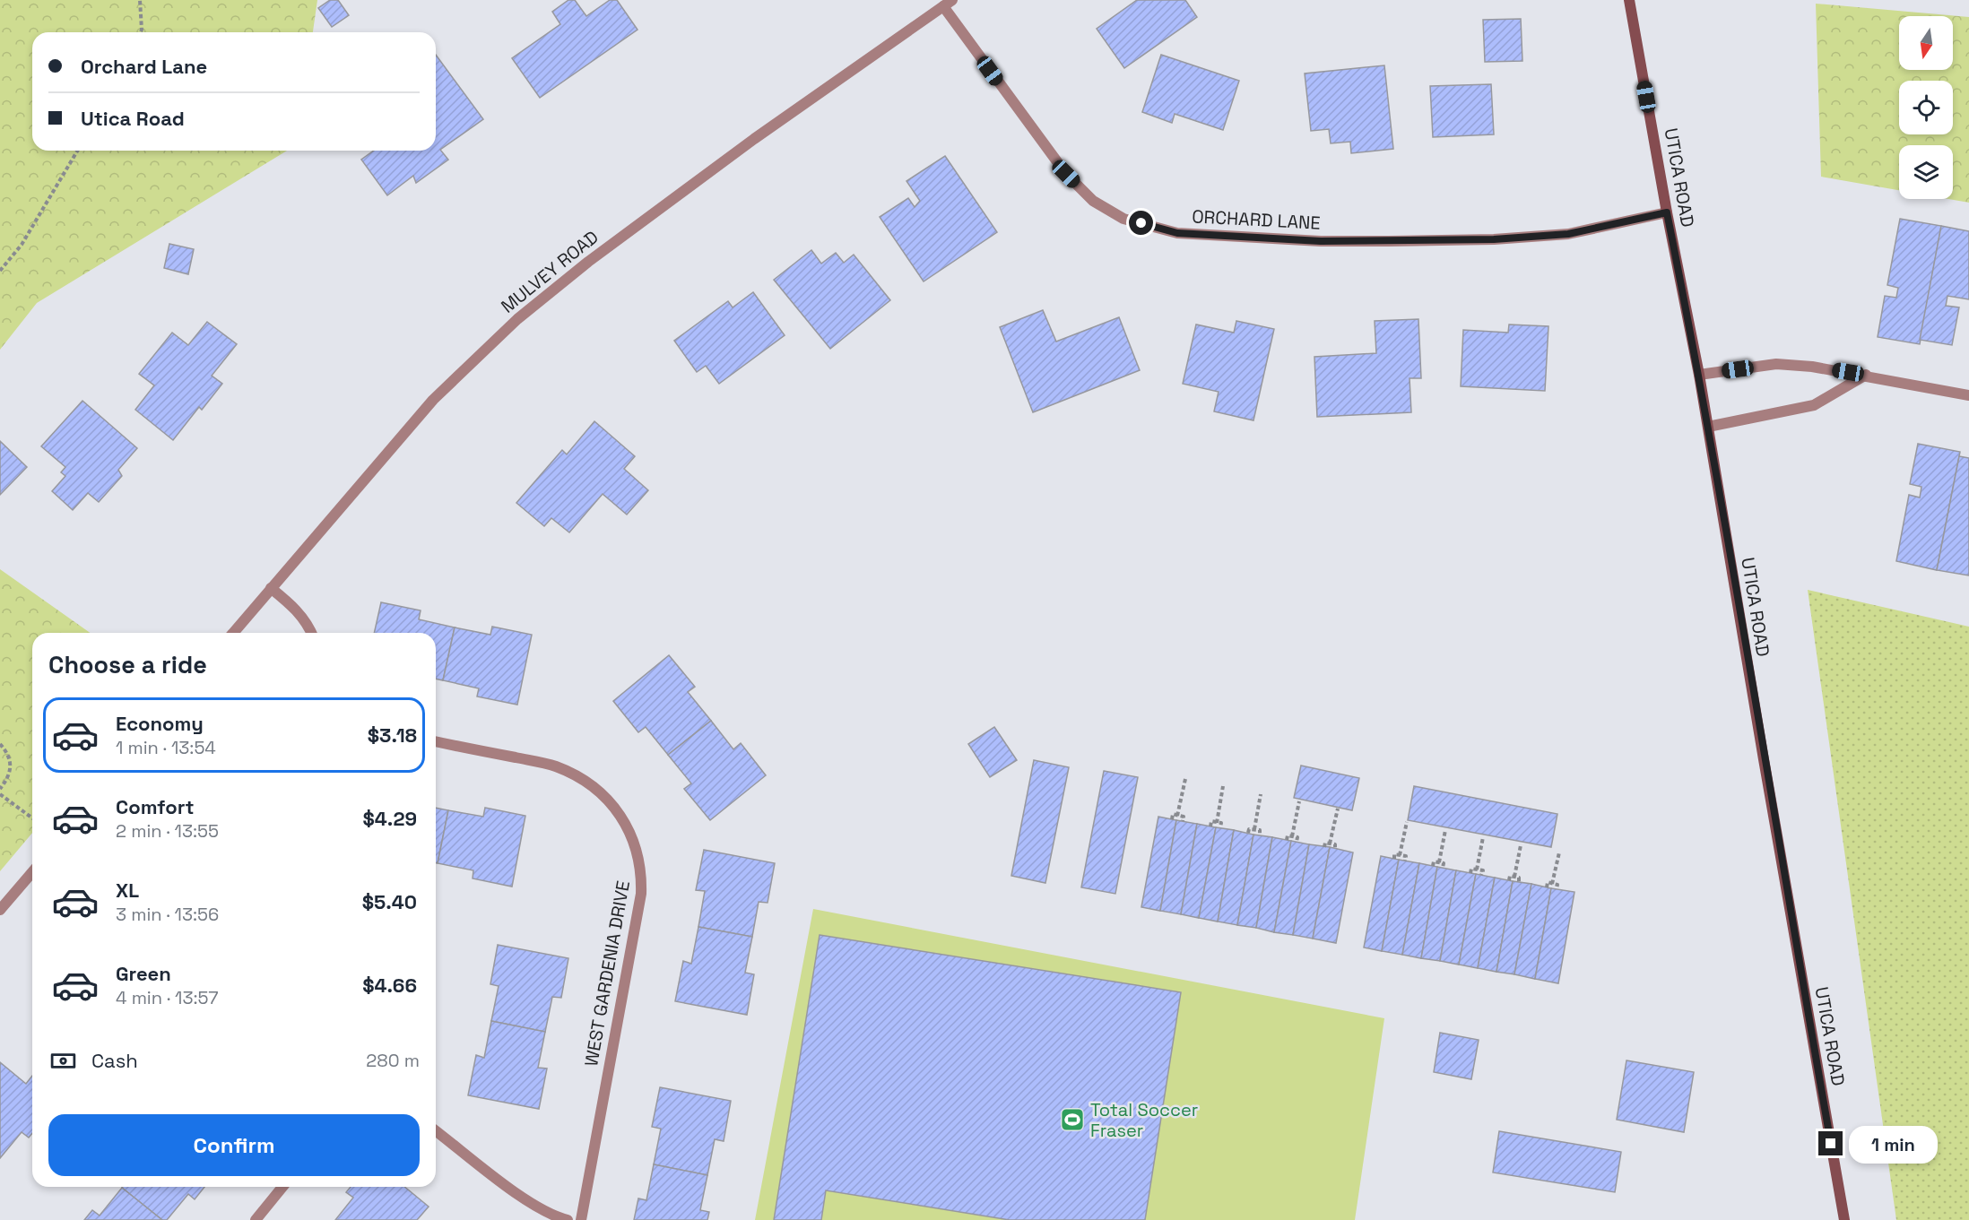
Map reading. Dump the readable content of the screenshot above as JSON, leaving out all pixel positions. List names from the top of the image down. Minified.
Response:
{"streets":{"main road":["UTICA ROAD"],"street":["ORCHARD LANE","MULVEY ROAD","WEST GARDENIA DRIVE"]},"crossings":[["UTICA ROAD","ORCHARD LANE"],["ORCHARD LANE","MULVEY ROAD"]],"places":{"sports":["Total Soccer Fraser"]},"north":"bottom","page":{"banner":["Orchard Lane","Utica Road"],"heading":"Choose a ride","list":[{"name":"Economy","note":"1 min · 13:54","value":"$3.18"},{"name":"Comfort","note":"2 min · 13:55","value":"$4.29"},{"name":"XL","note":"3 min · 13:56","value":"$5.40"},{"name":"Green","note":"4 min · 13:57","value":"$4.66"}],"pay":["Cash","280 m"],"buttons":"Confirm","bubble":"1 min"}}
